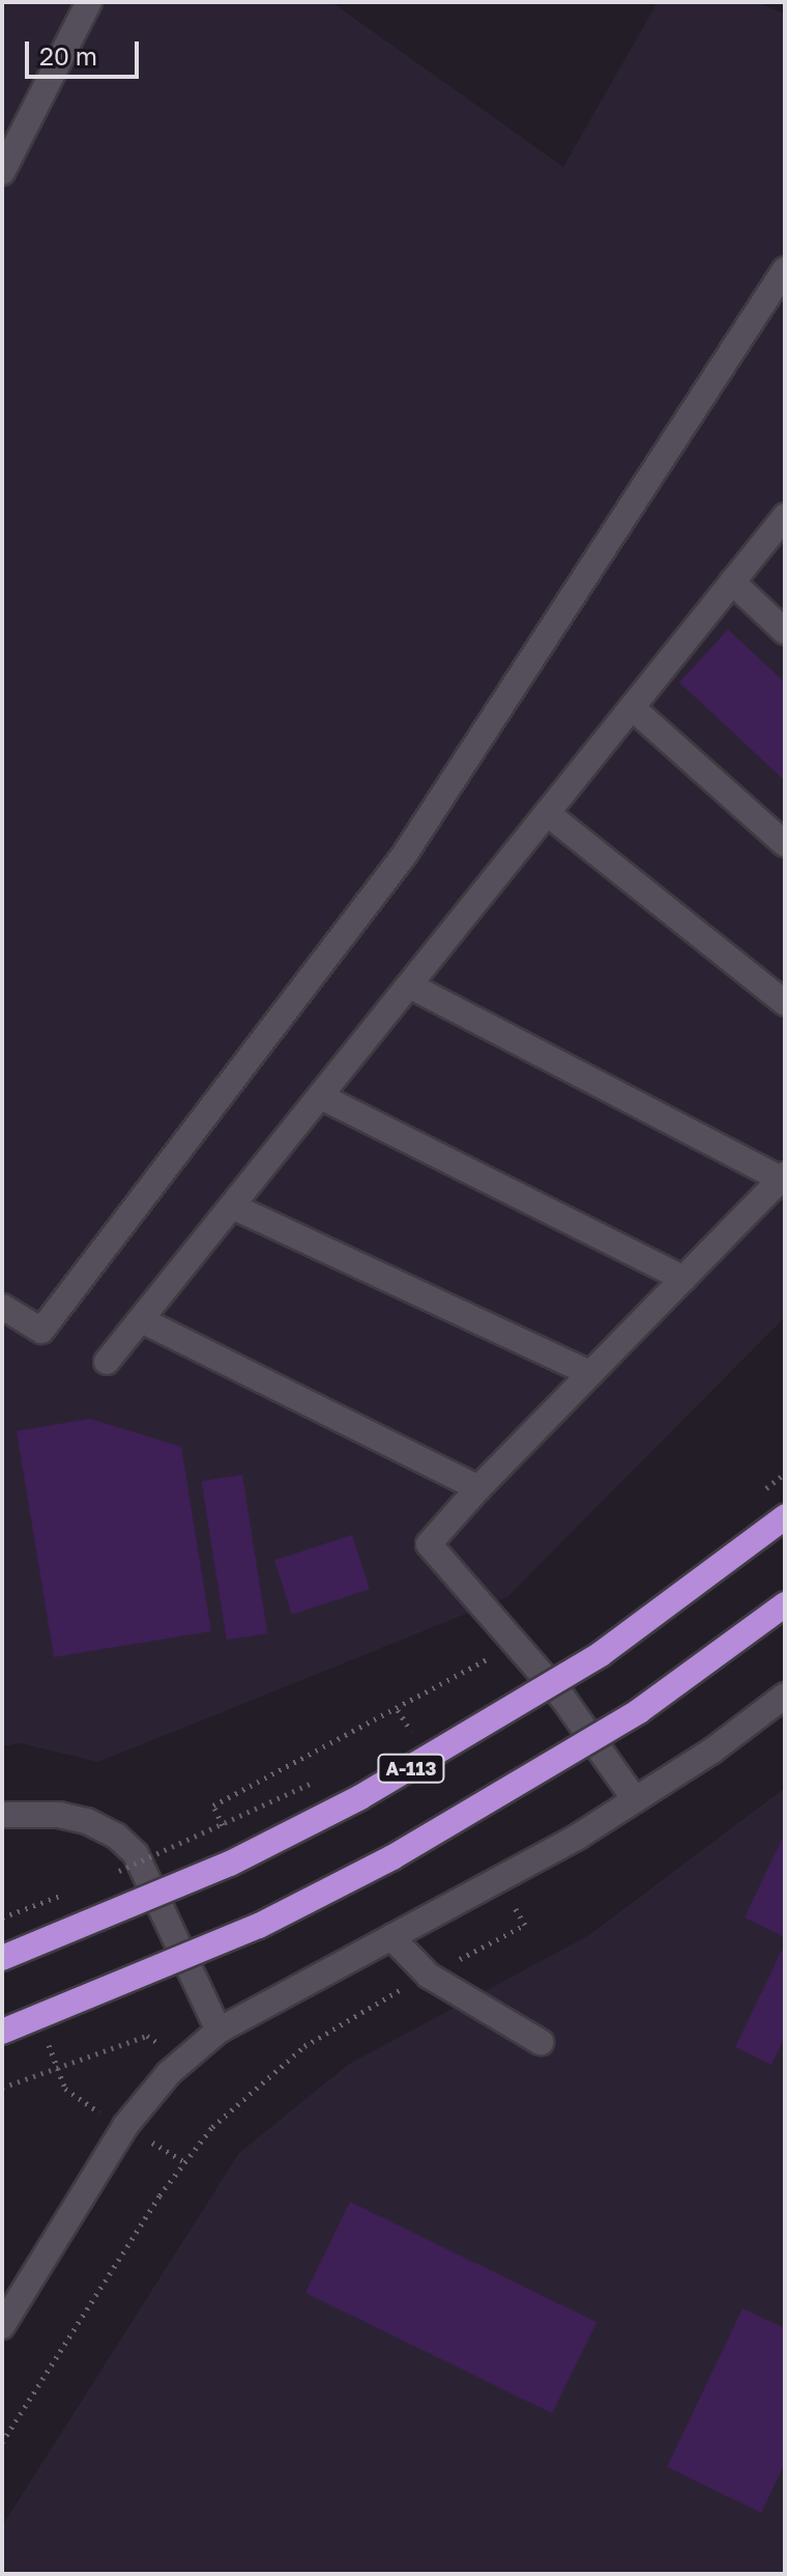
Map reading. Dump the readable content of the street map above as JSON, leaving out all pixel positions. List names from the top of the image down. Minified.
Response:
{"streets":{"highway":["А-113"]},"scale_bar":"20 m"}
